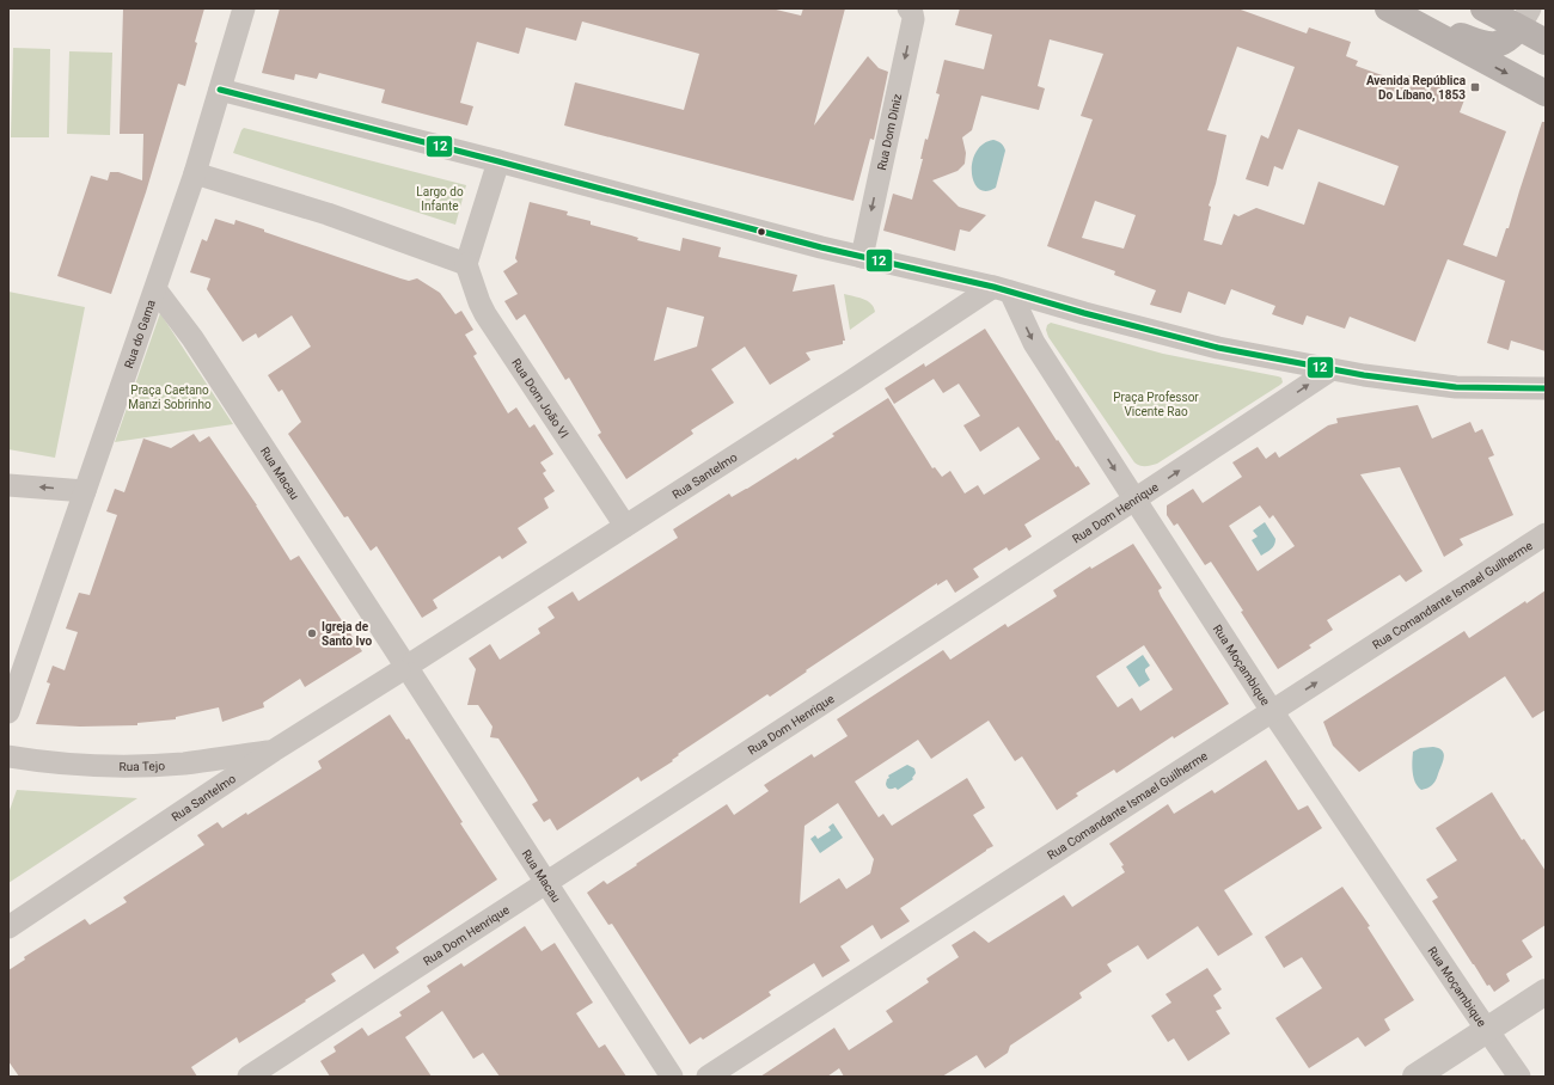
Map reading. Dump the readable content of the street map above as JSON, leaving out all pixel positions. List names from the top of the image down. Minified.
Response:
{"streets":{"street":["Rua Dom Diniz","Rua do Gama","Rua Dom João VI","Rua Macau","Rua Santelmo","Rua Dom Henrique","Rua Comandante Ismael Guilherme","Rua Moçambique","Rua Tejo"]},"crossings":[["Rua do Gama","Rua Macau"],["Rua Dom João VI","Rua Santelmo"],["Rua Macau","Rua Santelmo"],["Rua Macau","Rua Dom Henrique"],["Rua Santelmo","Rua Moçambique"],["Rua Santelmo","Rua Tejo"],["Rua Dom Henrique","Rua Moçambique"],["Rua Comandante Ismael Guilherme","Rua Moçambique"]],"one_way":["Rua Dom Diniz"],"parks":["Largo do Infante","Praça Caetano Manzi Sobrinho","Praça Professor Vicente Rao"],"places":{"transit":["Avenida República Do Líbano, 1853"],"other":["Igreja de Santo Ivo"]},"lines":["transit line 12"]}
